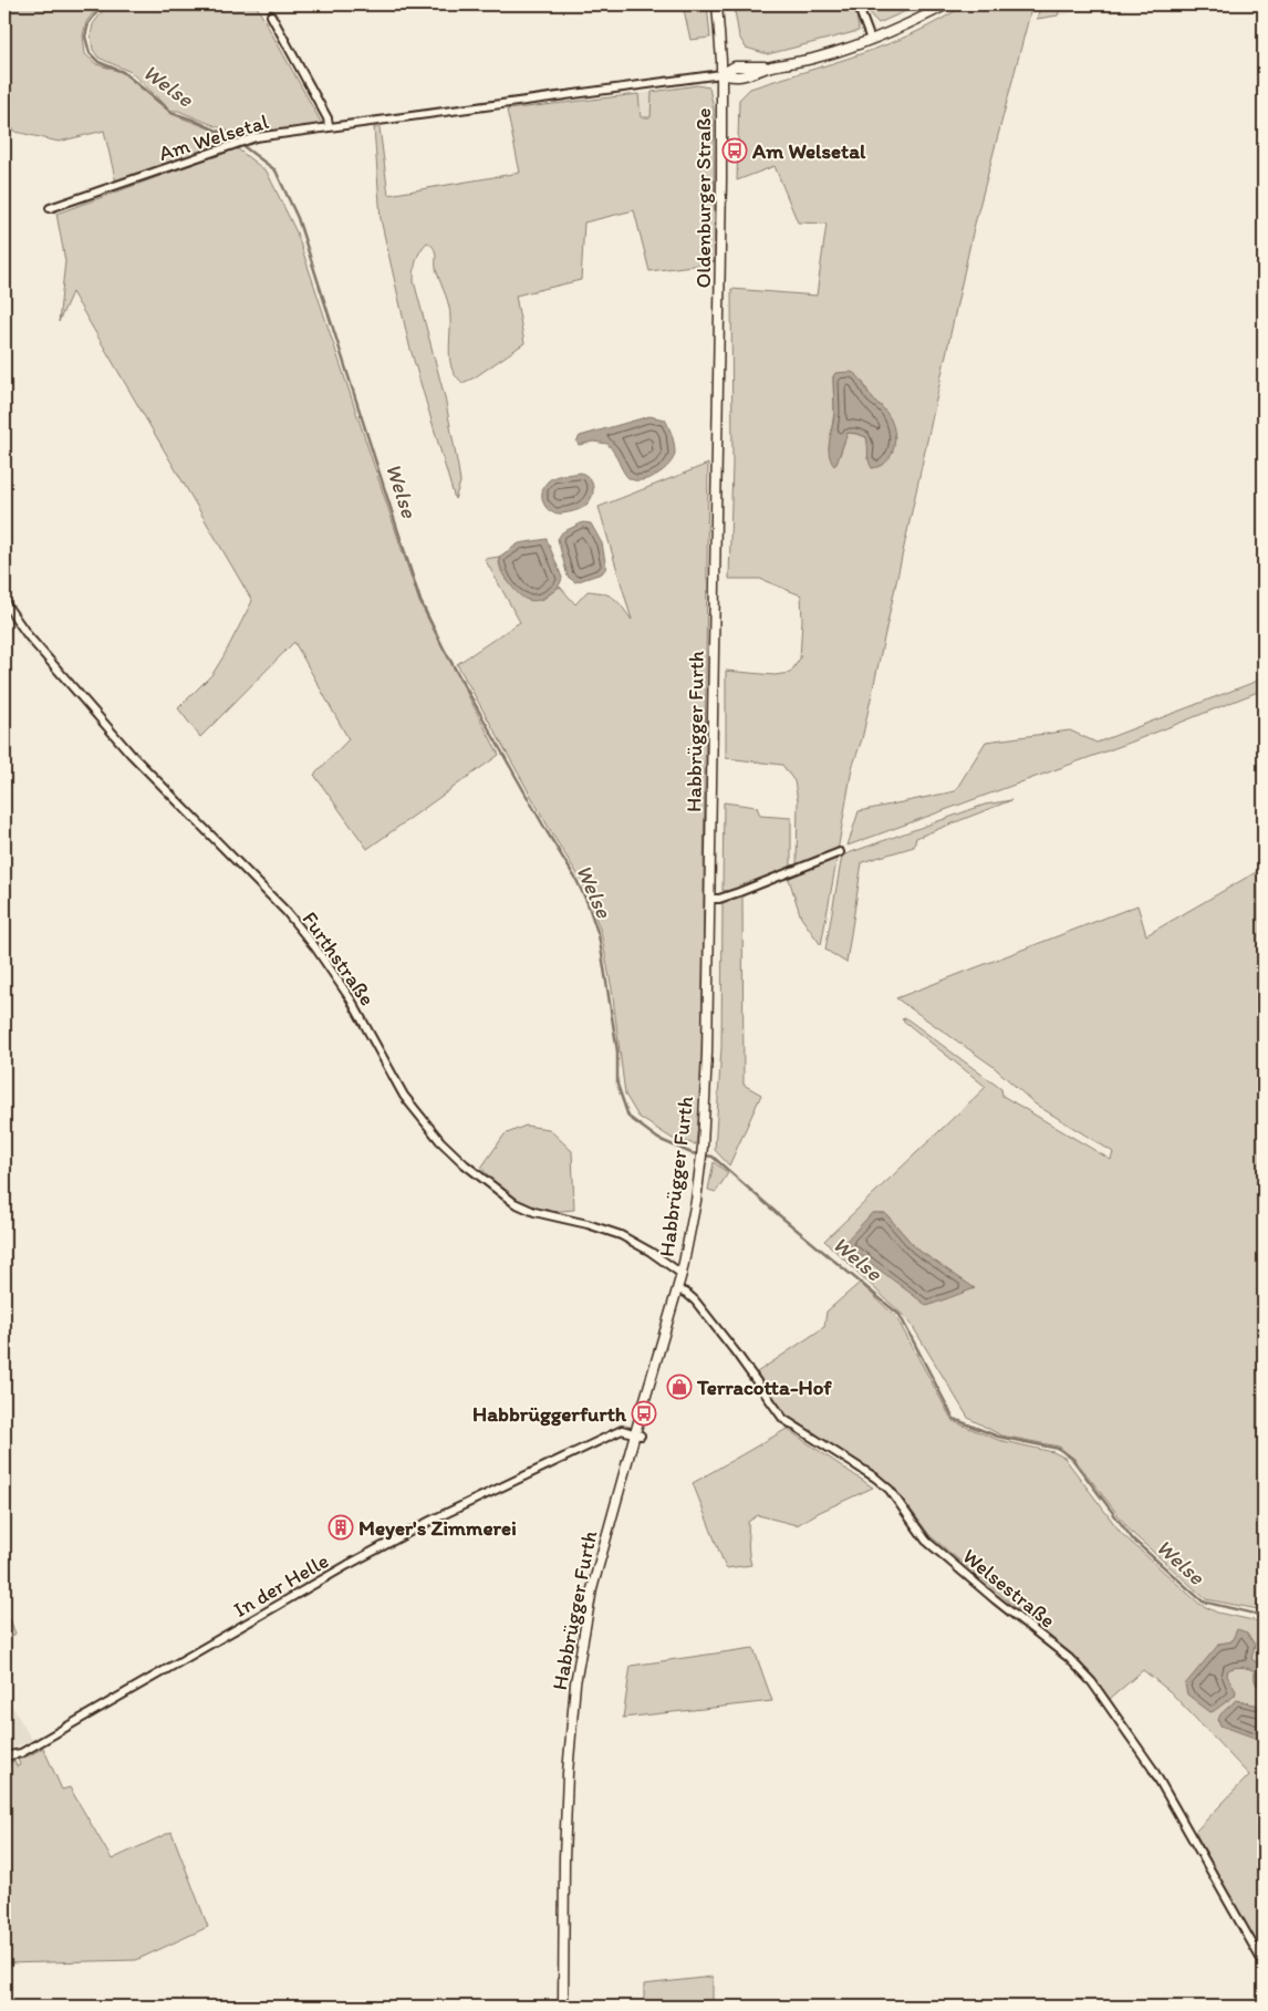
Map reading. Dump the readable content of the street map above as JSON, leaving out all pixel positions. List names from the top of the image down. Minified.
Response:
{"streets":{"street":["Am Welsetal","Oldenburger Straße","Habbrügger Furth","Furthstraße","In der Helle","Welsestraße"]},"crossings":[["Am Welsetal","Oldenburger Straße"],["Oldenburger Straße","Habbrügger Furth"],["Habbrügger Furth","Furthstraße"],["Habbrügger Furth","In der Helle"],["Habbrügger Furth","Welsestraße"]],"water":["Welse"],"places":{"bus stop":["Am Welsetal","Habbrüggerfurth"],"shop":["Terracotta-Hof"],"building":["Meyer's Zimmerei"]}}
